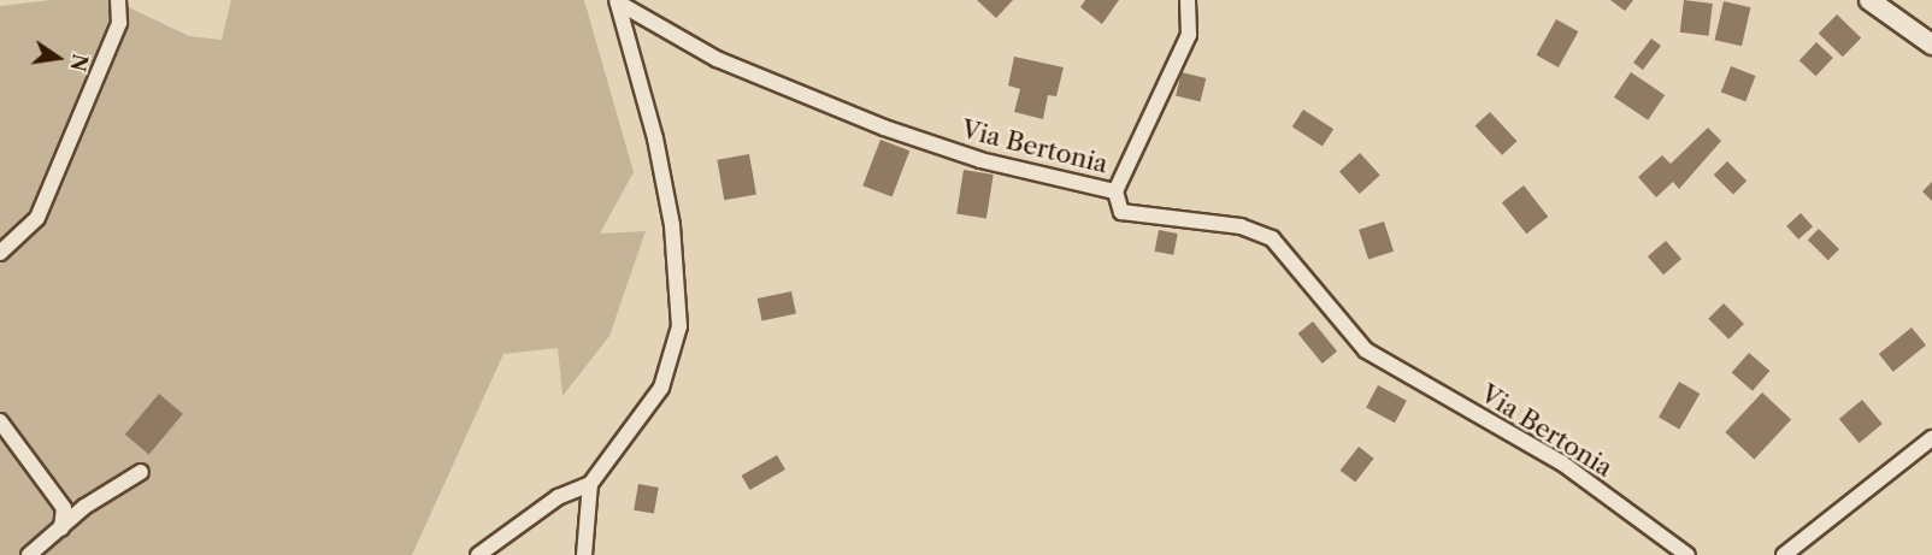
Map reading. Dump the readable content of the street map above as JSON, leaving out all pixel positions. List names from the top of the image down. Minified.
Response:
{"streets":{"street":["Via Bertonia"]},"north":"right"}
